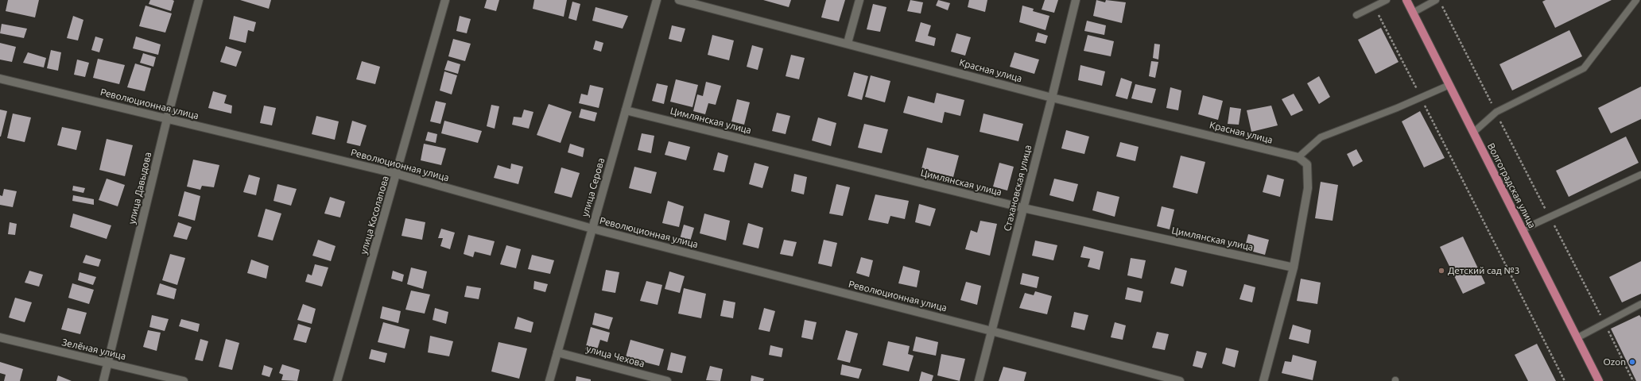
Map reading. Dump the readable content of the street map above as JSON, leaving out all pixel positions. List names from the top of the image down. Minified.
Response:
{"streets":{"main road":["Волгоградская улица"],"street":["Красная улица","Революционная улица","Цимлянская улица","улица Серова","улица Давыдова","Стахановская улица","улица Косолапова","Зелёная улица","улица Чехова"]},"crossings":[["Красная улица","Стахановская улица"],["Революционная улица","улица Серова"],["Революционная улица","улица Давыдова"],["Революционная улица","Стахановская улица"],["Революционная улица","улица Косолапова"],["Цимлянская улица","улица Серова"],["Цимлянская улица","Стахановская улица"],["улица Серова","улица Чехова"],["улица Давыдова","Зелёная улица"]],"places":["Детский сад №3","Ozon"]}
